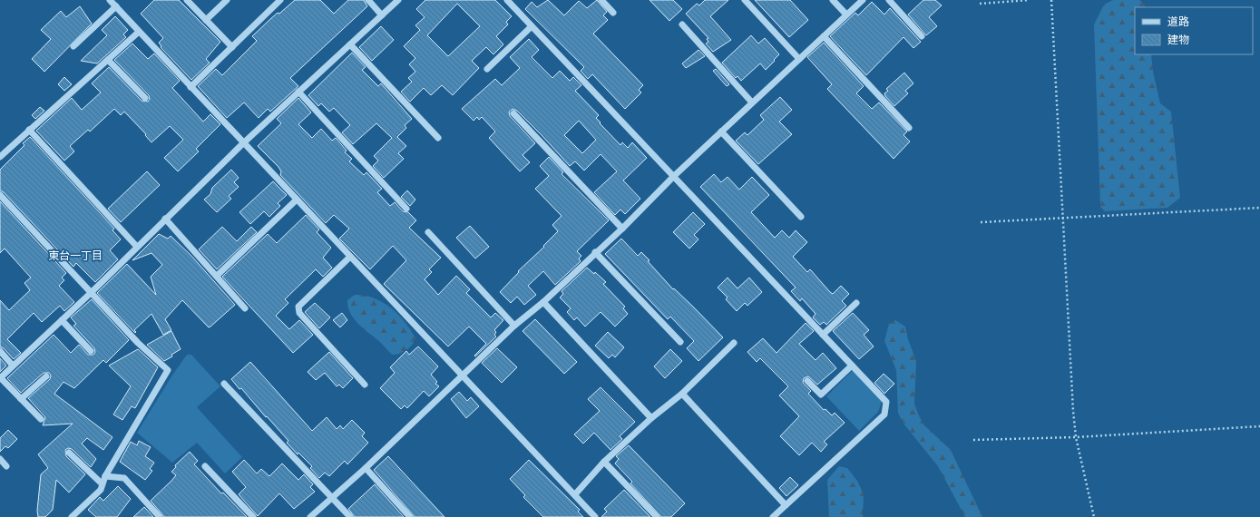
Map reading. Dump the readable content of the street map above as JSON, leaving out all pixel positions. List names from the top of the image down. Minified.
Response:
{"districts":["東台一丁目"],"legend":["道路","建物"]}
